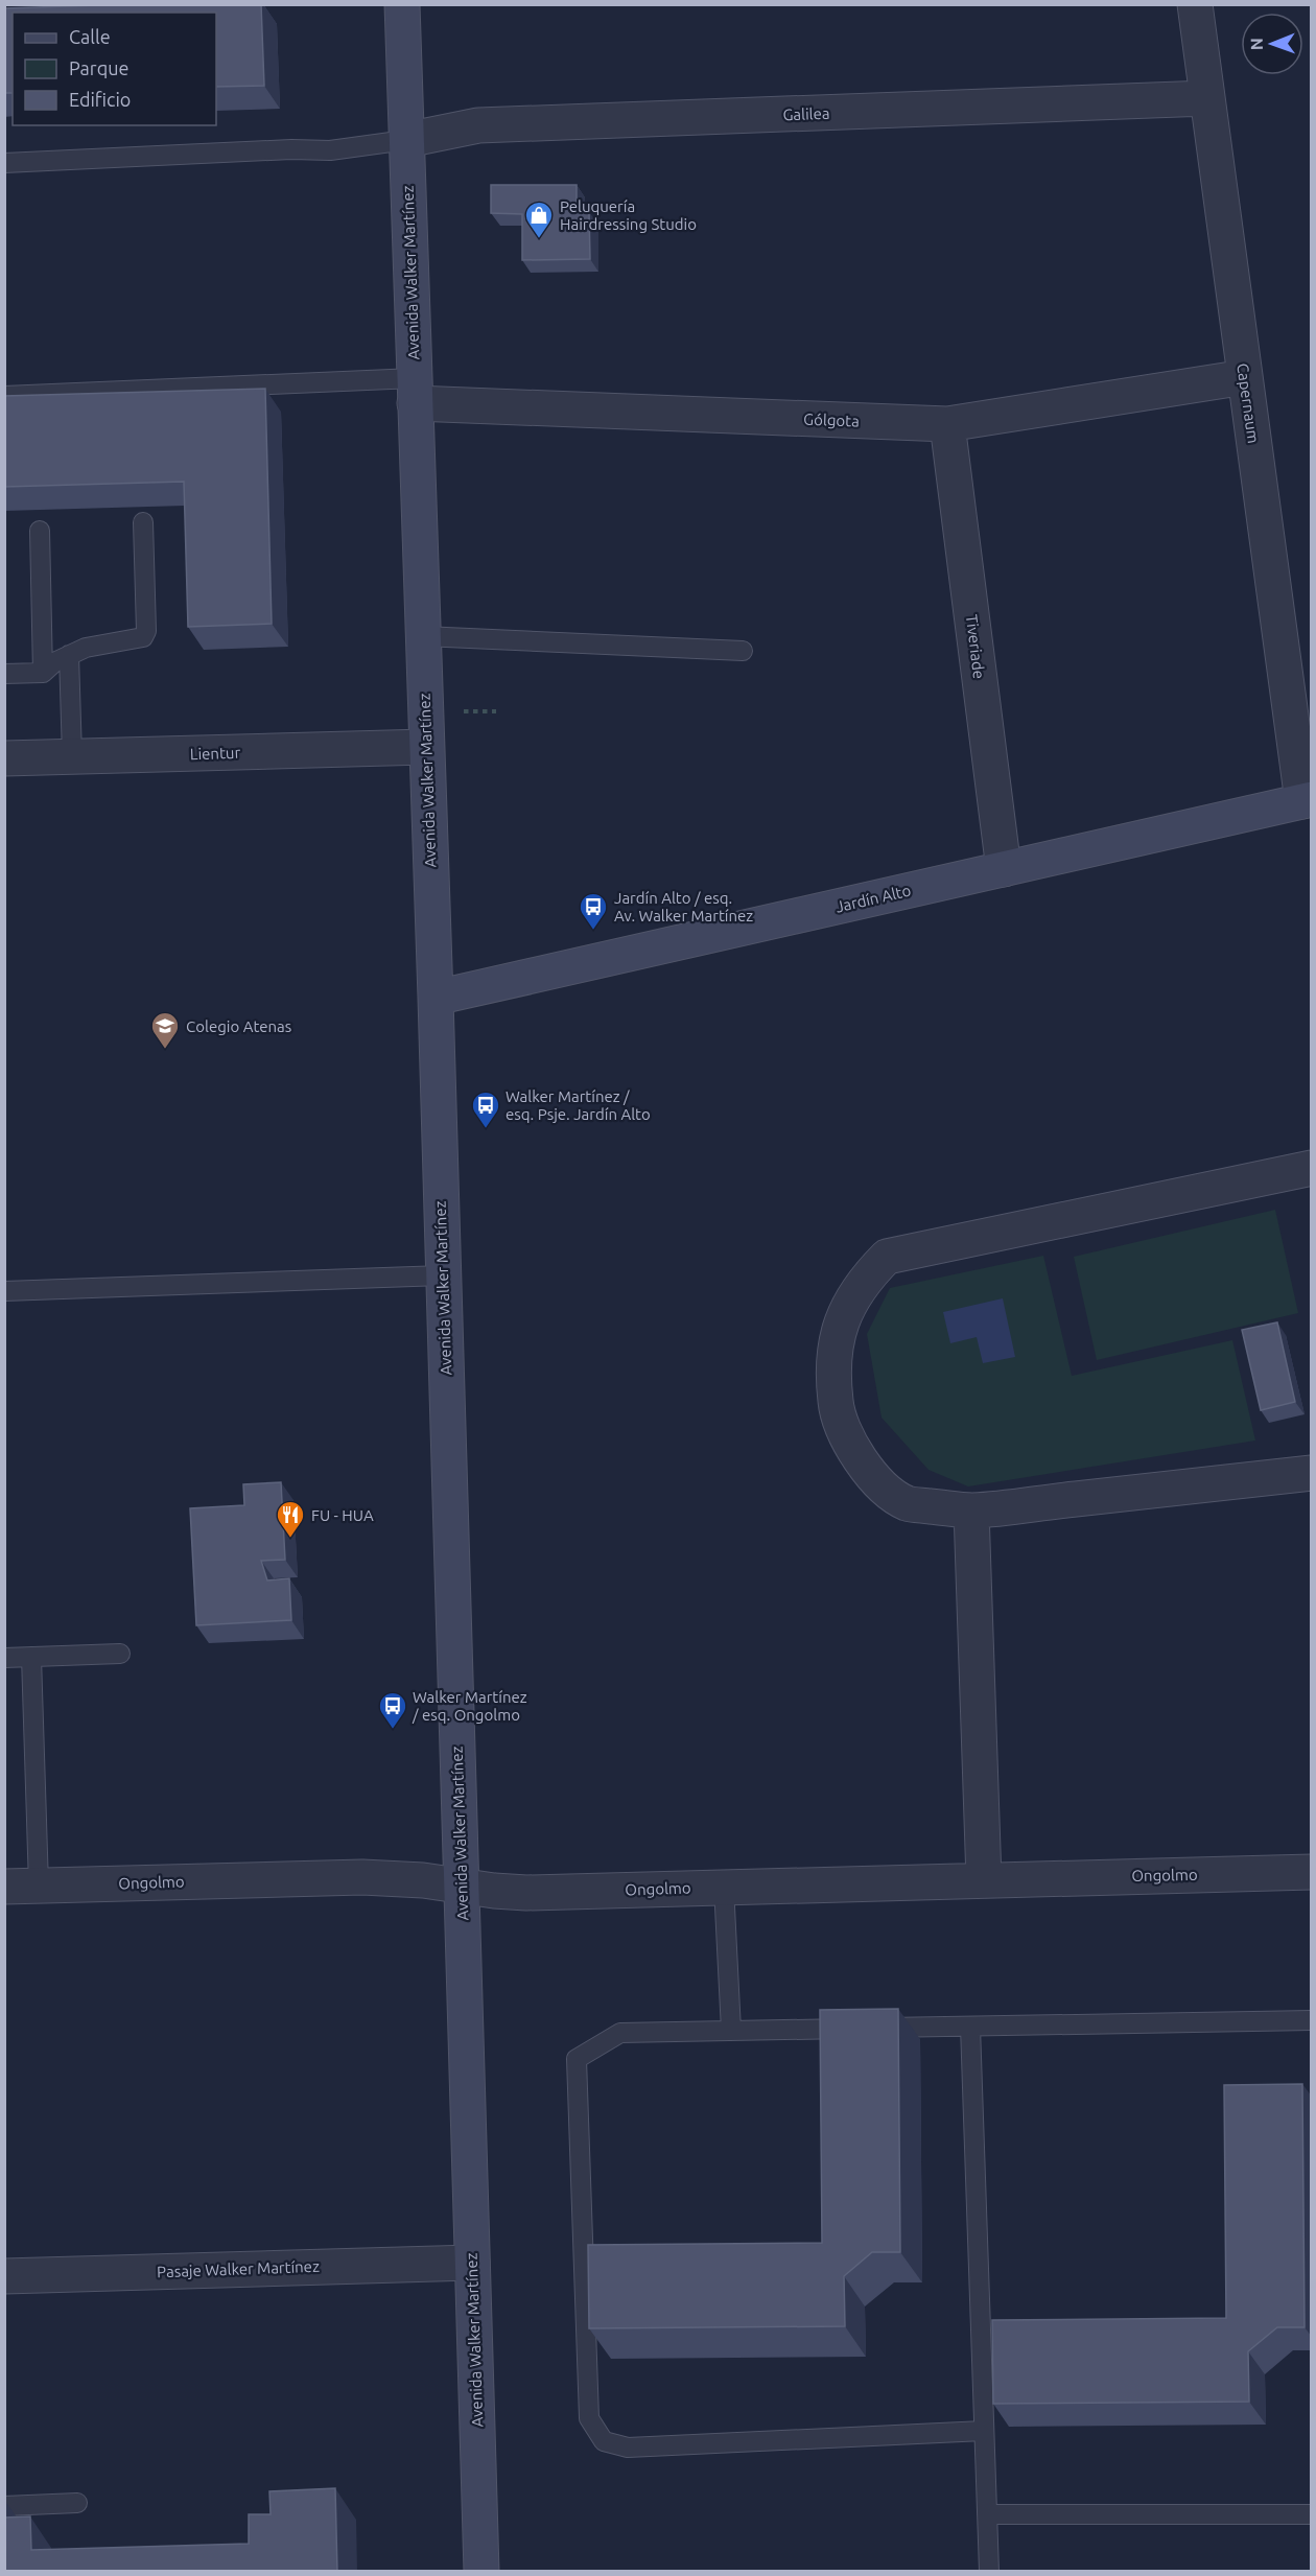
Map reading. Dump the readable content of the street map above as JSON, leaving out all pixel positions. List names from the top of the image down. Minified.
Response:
{"streets":{"main road":["Avenida Walker Martínez","Jardín Alto"],"street":["Galilea","Capernaum","Gólgota","Tiveriade","Lientur","Ongolmo","Pasaje Walker Martínez"]},"crossings":[["Galilea","Avenida Walker Martínez"],["Galilea","Capernaum"],["Avenida Walker Martínez","Gólgota"],["Avenida Walker Martínez","Lientur"],["Avenida Walker Martínez","Jardín Alto"],["Avenida Walker Martínez","Ongolmo"],["Avenida Walker Martínez","Pasaje Walker Martínez"],["Capernaum","Gólgota"],["Capernaum","Jardín Alto"],["Gólgota","Tiveriade"],["Tiveriade","Jardín Alto"]],"places":{"shop":["Peluquería Hairdressing Studio"],"bus stop":["Jardín Alto / esq. Av. Walker Martínez","Walker Martínez / esq. Psje. Jardín Alto","Walker Martínez / esq. Ongolmo"],"school or university":["Colegio Atenas"],"restaurant":["FU - HUA"]},"legend":["Calle","Parque","Edificio"],"north":"left"}
